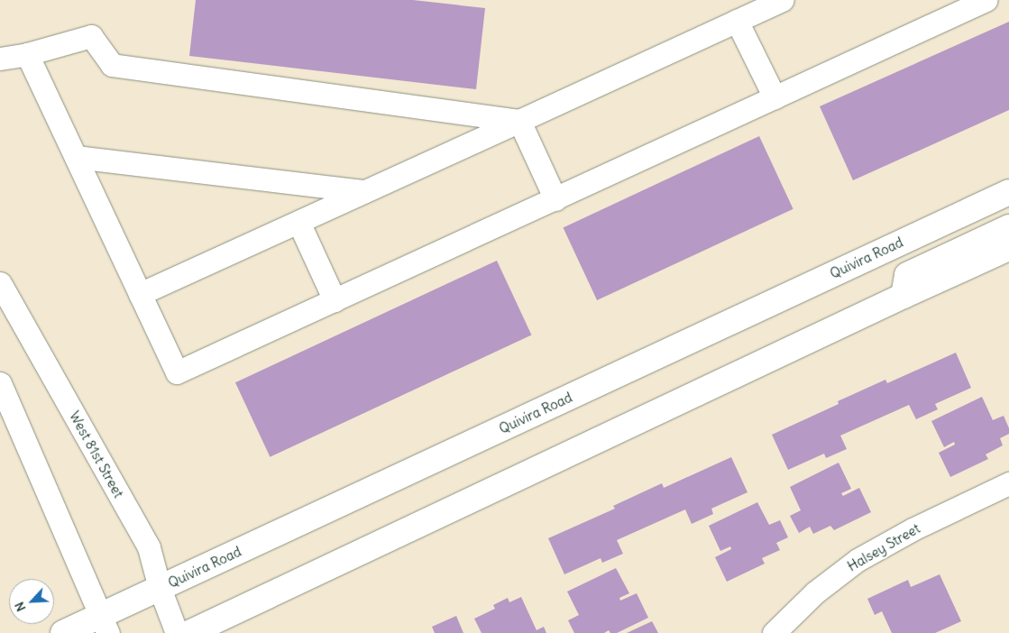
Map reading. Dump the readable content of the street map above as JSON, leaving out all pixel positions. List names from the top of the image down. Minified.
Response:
{"streets":{"main road":["Quivira Road"],"street":["West 81st Street","Halsey Street"]},"crossings":[["Quivira Road","West 81st Street"]],"north":"bottom left"}
